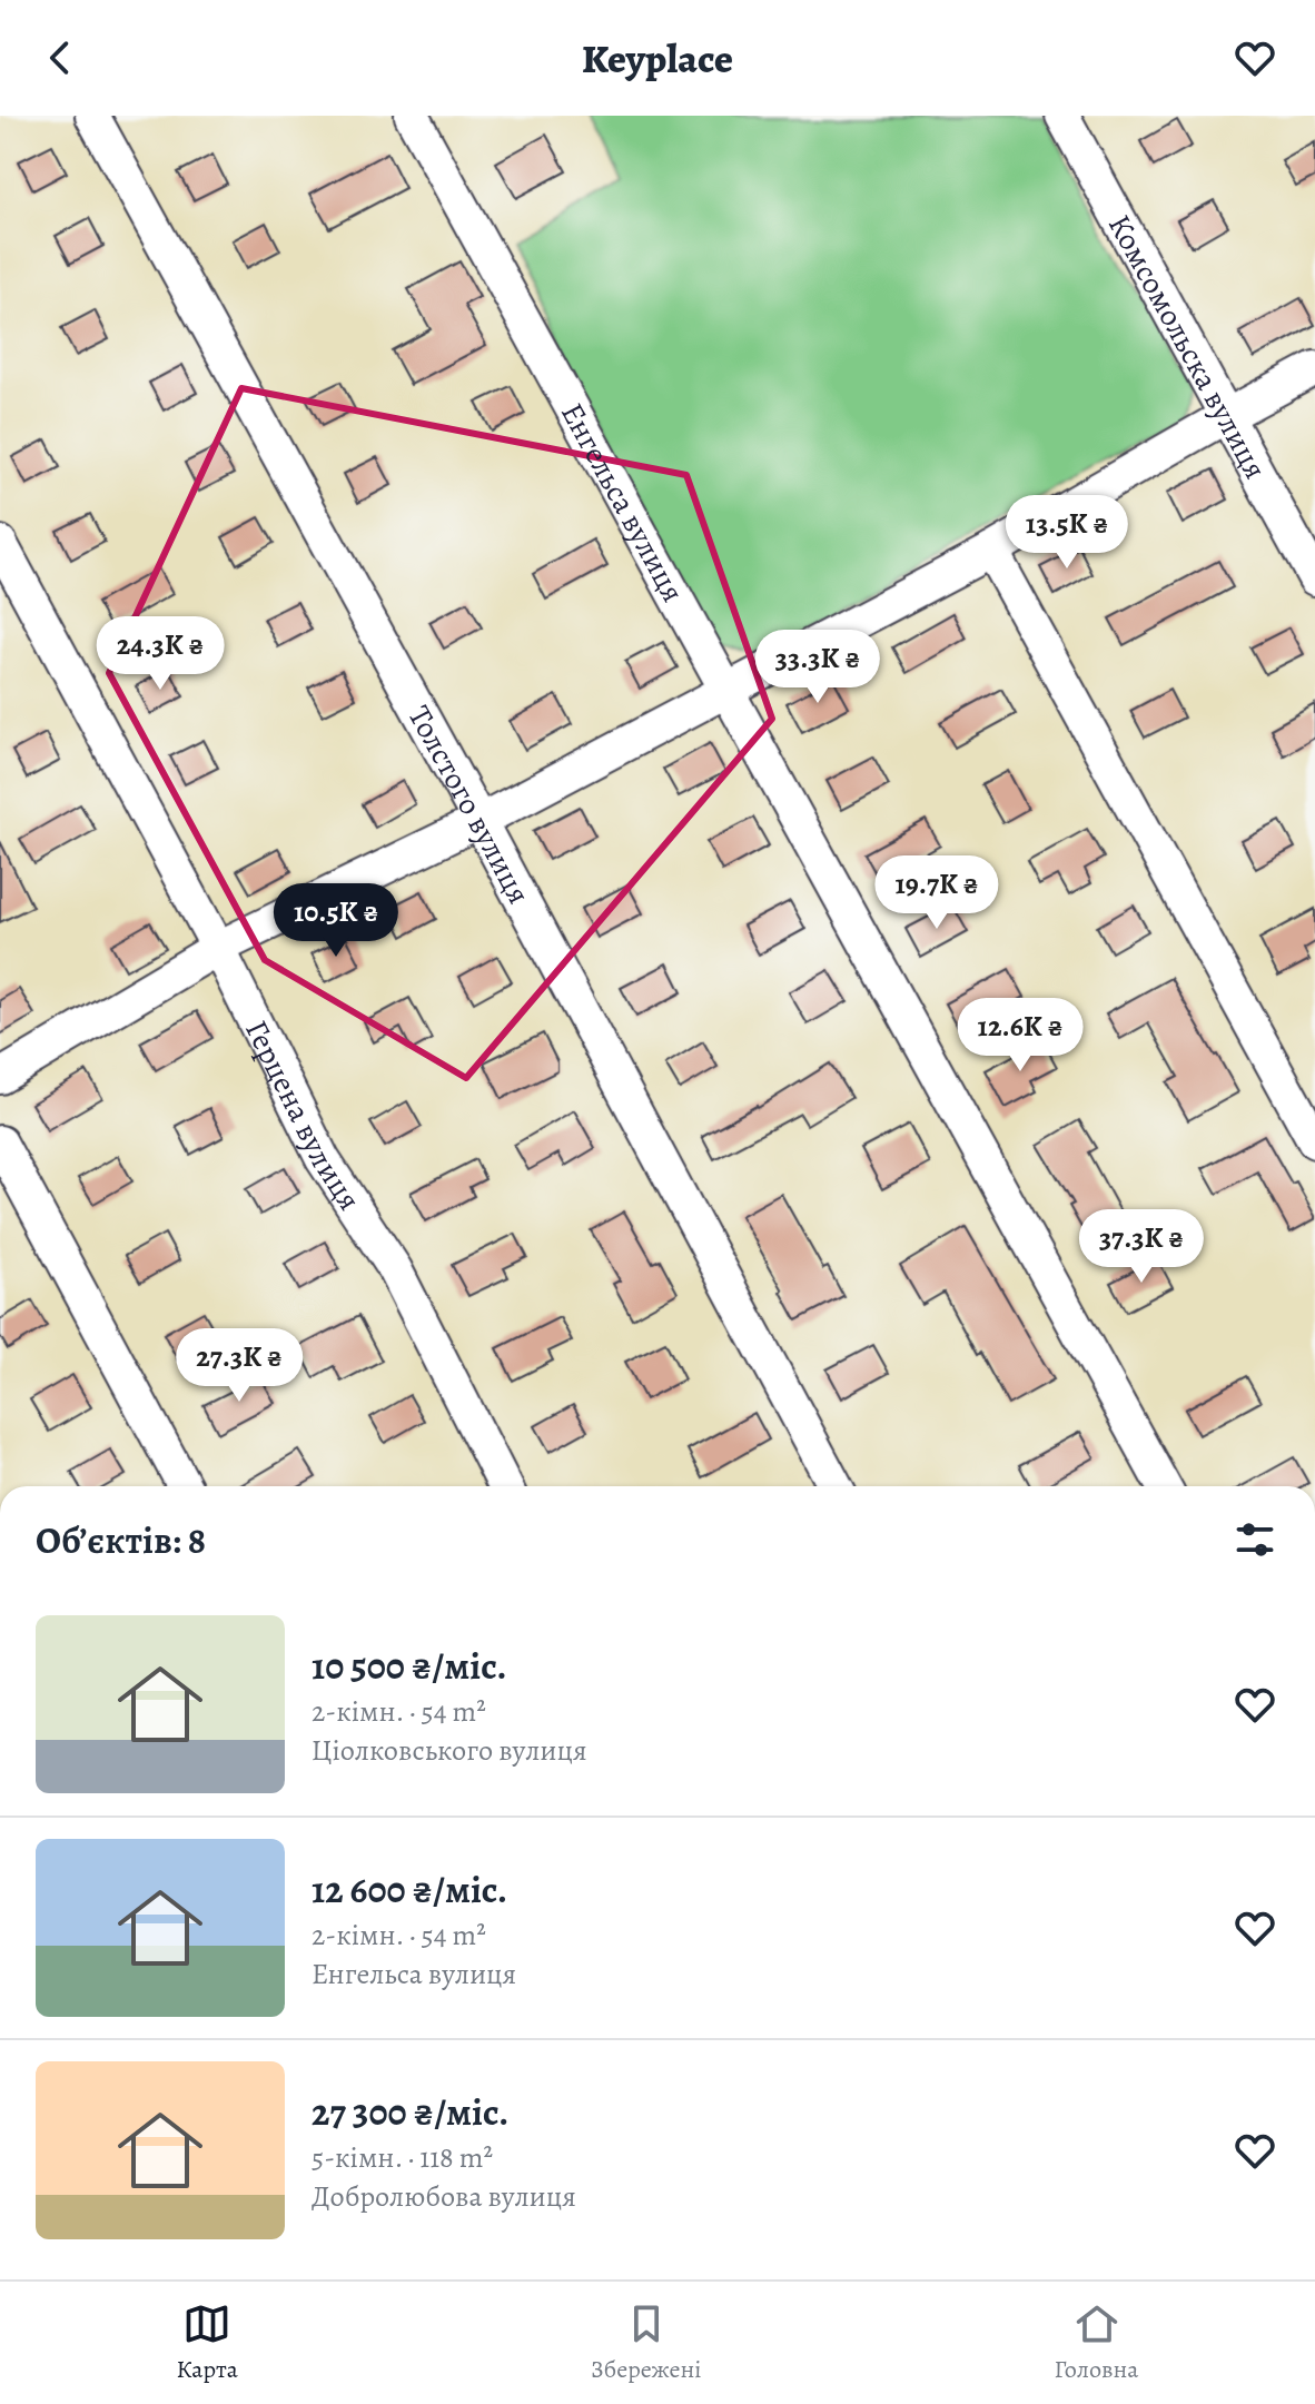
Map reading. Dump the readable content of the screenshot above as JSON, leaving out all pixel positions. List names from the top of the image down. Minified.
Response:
{"streets":{"street":["Комсомольска вулиця","Енгельса вулиця","Толстого вулиця","Герцена вулиця"]},"page":{"header":"Keyplace","price":["13.5K ₴","24.3K ₴","33.3K ₴","19.7K ₴","10.5K ₴","12.6K ₴","37.3K ₴","27.3K ₴"],"heading":"Об’єктів: 8","list":[{"name":"10 500 ₴/міс.","note":"2-кімн. · 54 m² · Ціолковського вулиця"},{"name":"12 600 ₴/міс.","note":"2-кімн. · 54 m² · Енгельса вулиця"},{"name":"27 300 ₴/міс.","note":"5-кімн. · 118 m² · Добролюбова вулиця"}],"tabs":["Карта","Збережені","Головна"]}}
